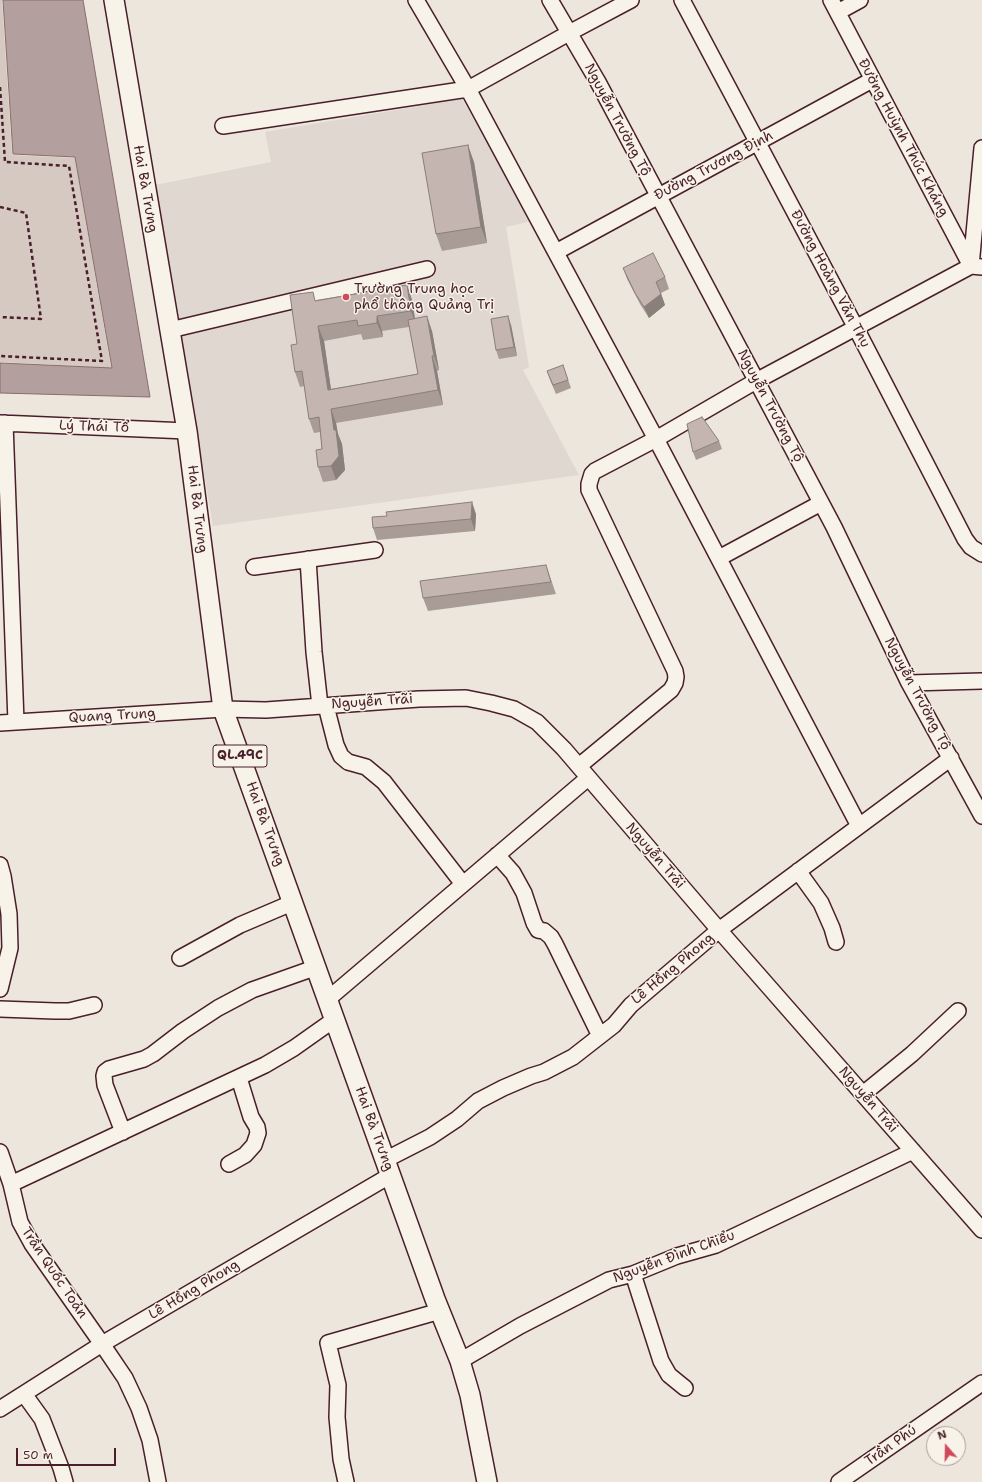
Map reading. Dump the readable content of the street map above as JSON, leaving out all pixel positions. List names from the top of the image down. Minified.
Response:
{"streets":{"main road":["Hai Bà Trưng","QL.49C"],"street":["Nguyễn Trường Tộ","Đường Huỳnh Thúc Kháng","Đường Trương Định","Đường Hoàng Văn Thụ","Lý Thái Tổ","Nguyễn Trãi","Quang Trung","Lê Hồng Phong","Nguyễn Đình Chiểu","Trần Quốc Toản","Trần Phú"]},"crossings":[["Nguyễn Trường Tộ","Đường Trương Định"],["Nguyễn Trường Tộ","Lê Hồng Phong"],["Đường Huỳnh Thúc Kháng","Đường Trương Định"],["Đường Trương Định","Đường Hoàng Văn Thụ"],["Hai Bà Trưng","Lý Thái Tổ"],["Hai Bà Trưng","Nguyễn Trãi"],["Hai Bà Trưng","Quang Trung"],["Hai Bà Trưng","Lê Hồng Phong"],["Hai Bà Trưng","Nguyễn Đình Chiểu"],["Nguyễn Trãi","Quang Trung"],["Nguyễn Trãi","Lê Hồng Phong"],["Nguyễn Trãi","Nguyễn Đình Chiểu"],["Lê Hồng Phong","Trần Quốc Toản"]],"places":["Trường Trung học phổ thông Quảng Trị"],"scale_bar":"50 m","north":"top"}
